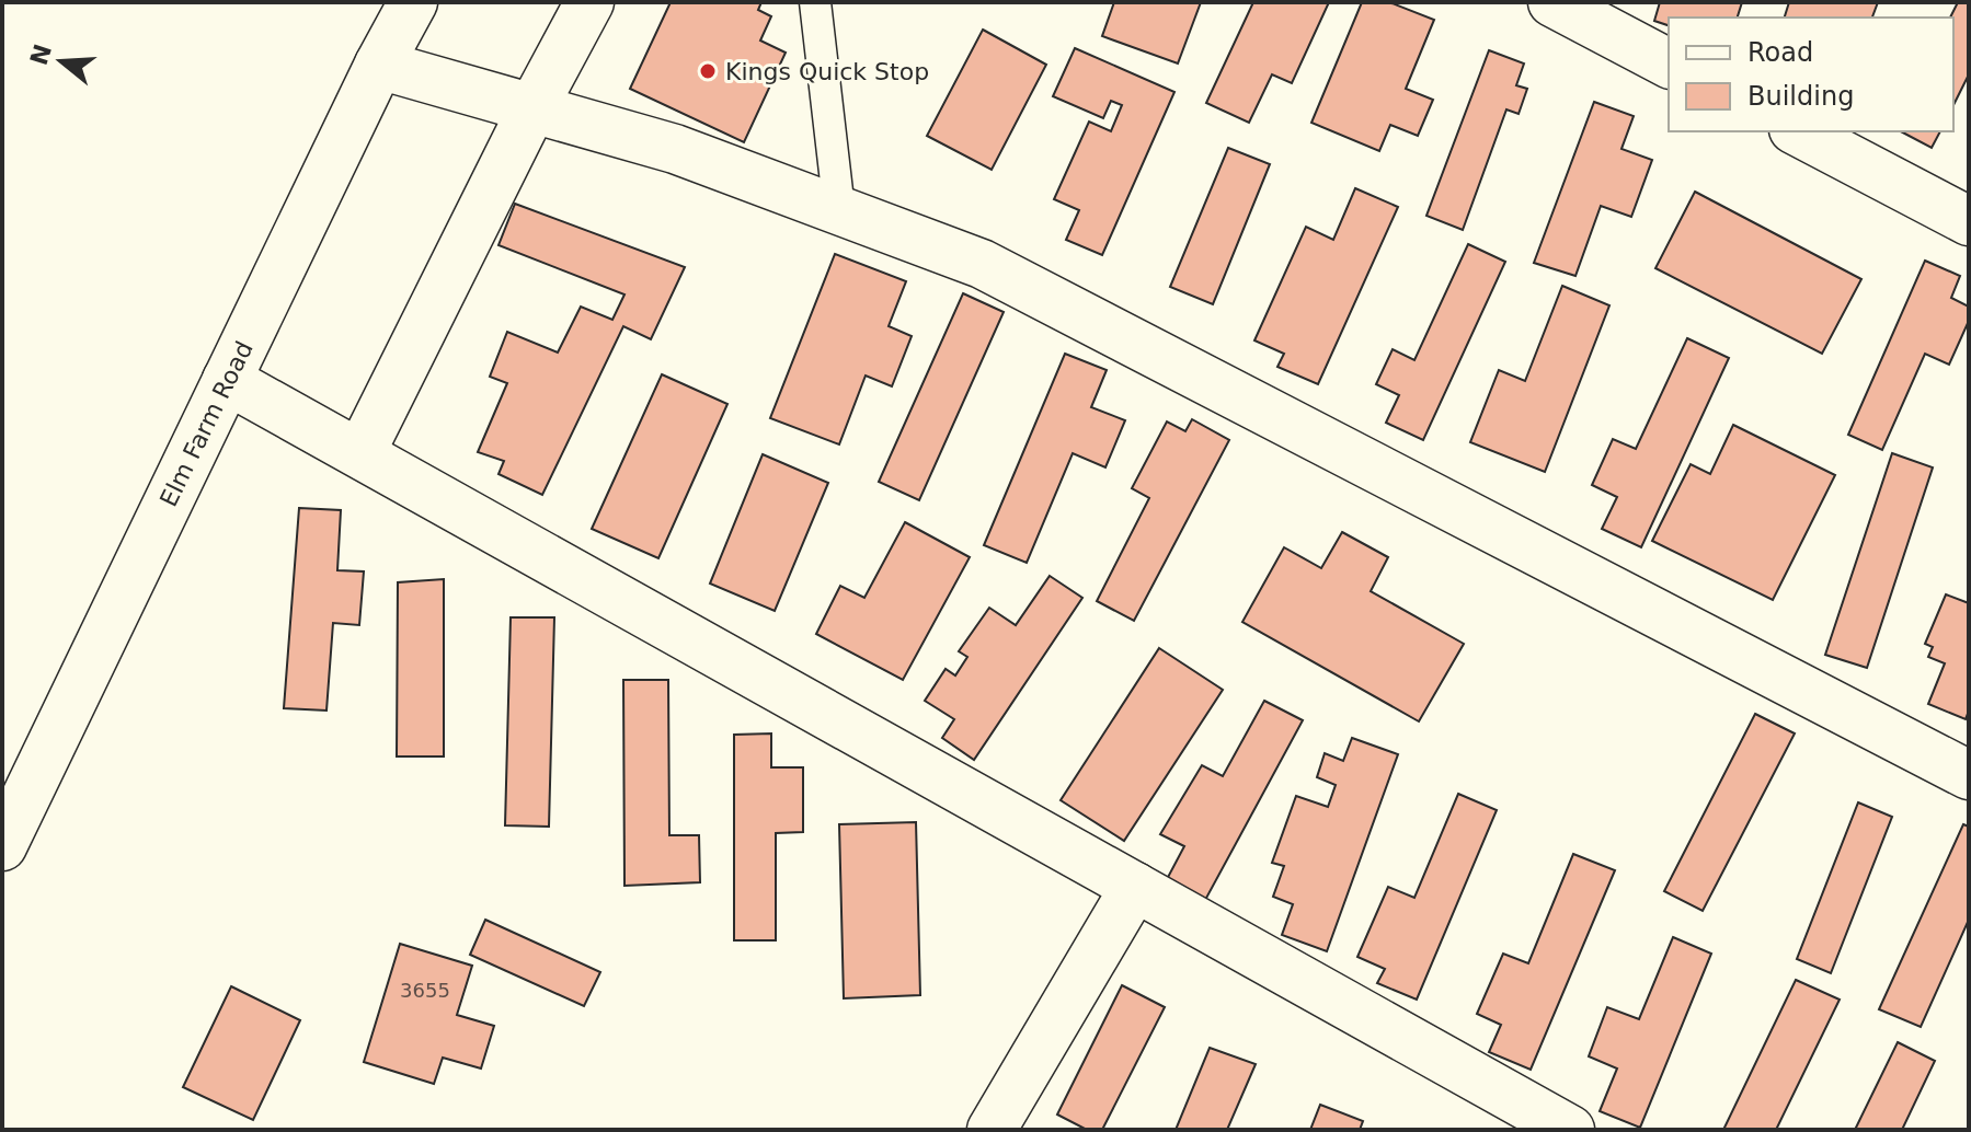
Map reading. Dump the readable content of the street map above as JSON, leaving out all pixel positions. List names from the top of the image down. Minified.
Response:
{"streets":{"street":["Elm Farm Road"]},"places":["Kings Quick Stop"],"house_numbers":["3655"],"legend":["Road","Building"],"north":"left"}
